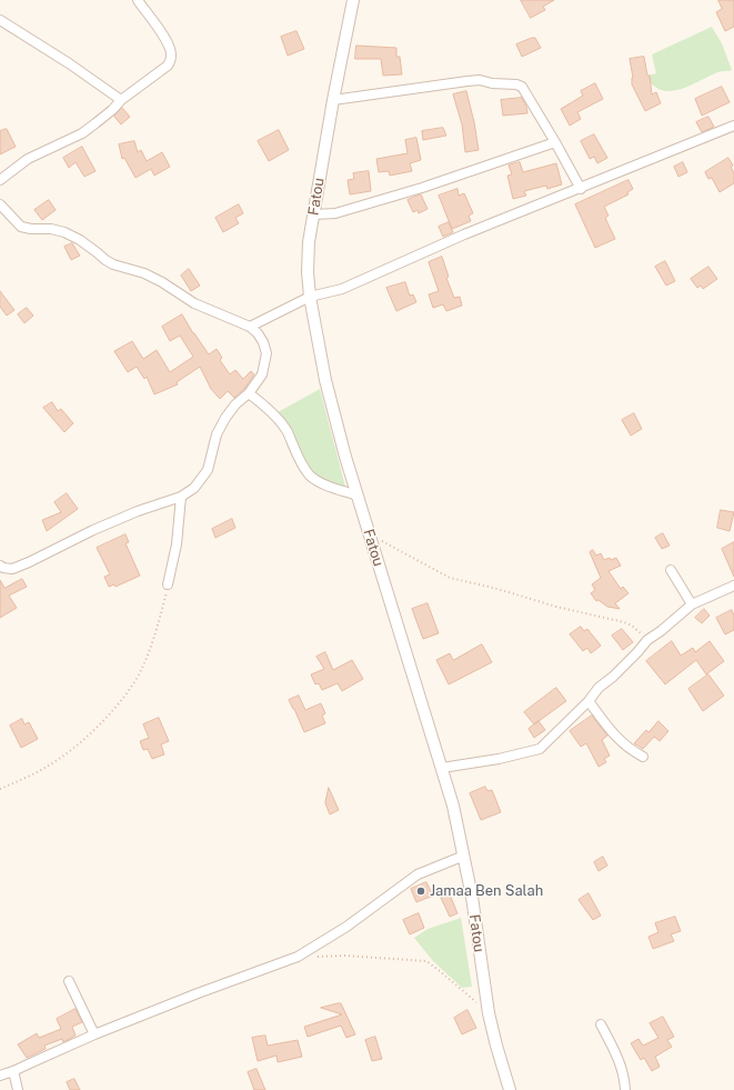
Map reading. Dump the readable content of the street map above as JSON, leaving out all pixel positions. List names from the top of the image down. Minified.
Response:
{"streets":{"street":["Fatou"]},"places":["Jamaa Ben Salah"]}
